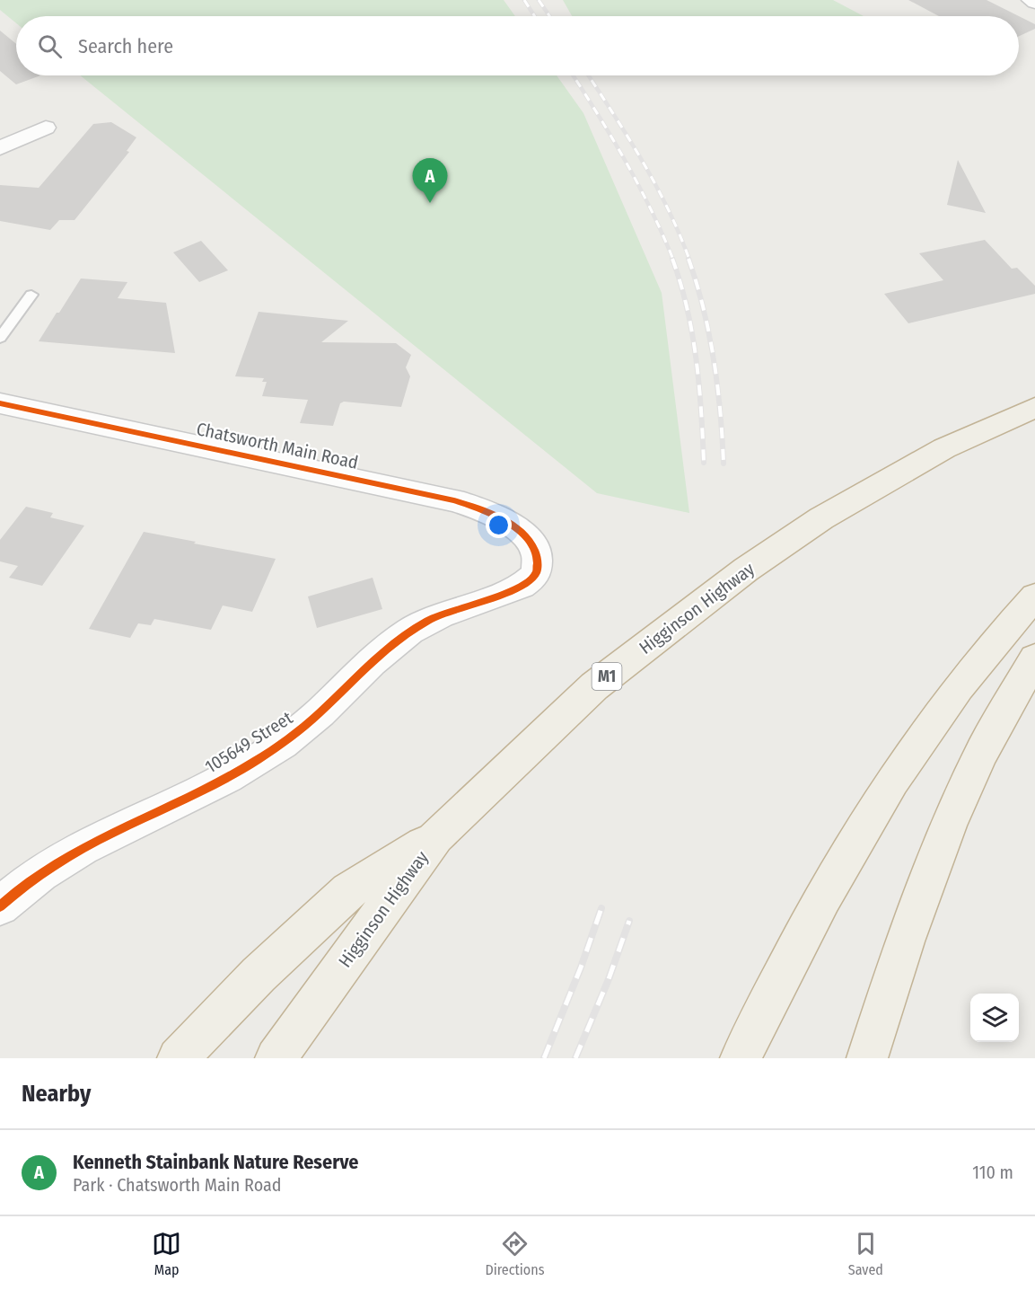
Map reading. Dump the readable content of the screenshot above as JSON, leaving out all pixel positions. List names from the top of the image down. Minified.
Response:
{"streets":{"highway":["Higginson Highway","M1"],"street":["Chatsworth Main Road","105649 Street"]},"crossings":[["Chatsworth Main Road","105649 Street"]],"page":{"search":"Search here","pins":"A","heading":"Nearby","list":[{"mark":"A","name":"Kenneth Stainbank Nature Reserve","note":"Park · Chatsworth Main Road","value":"110 m"}],"nav":["Map","Directions","Saved"]}}
